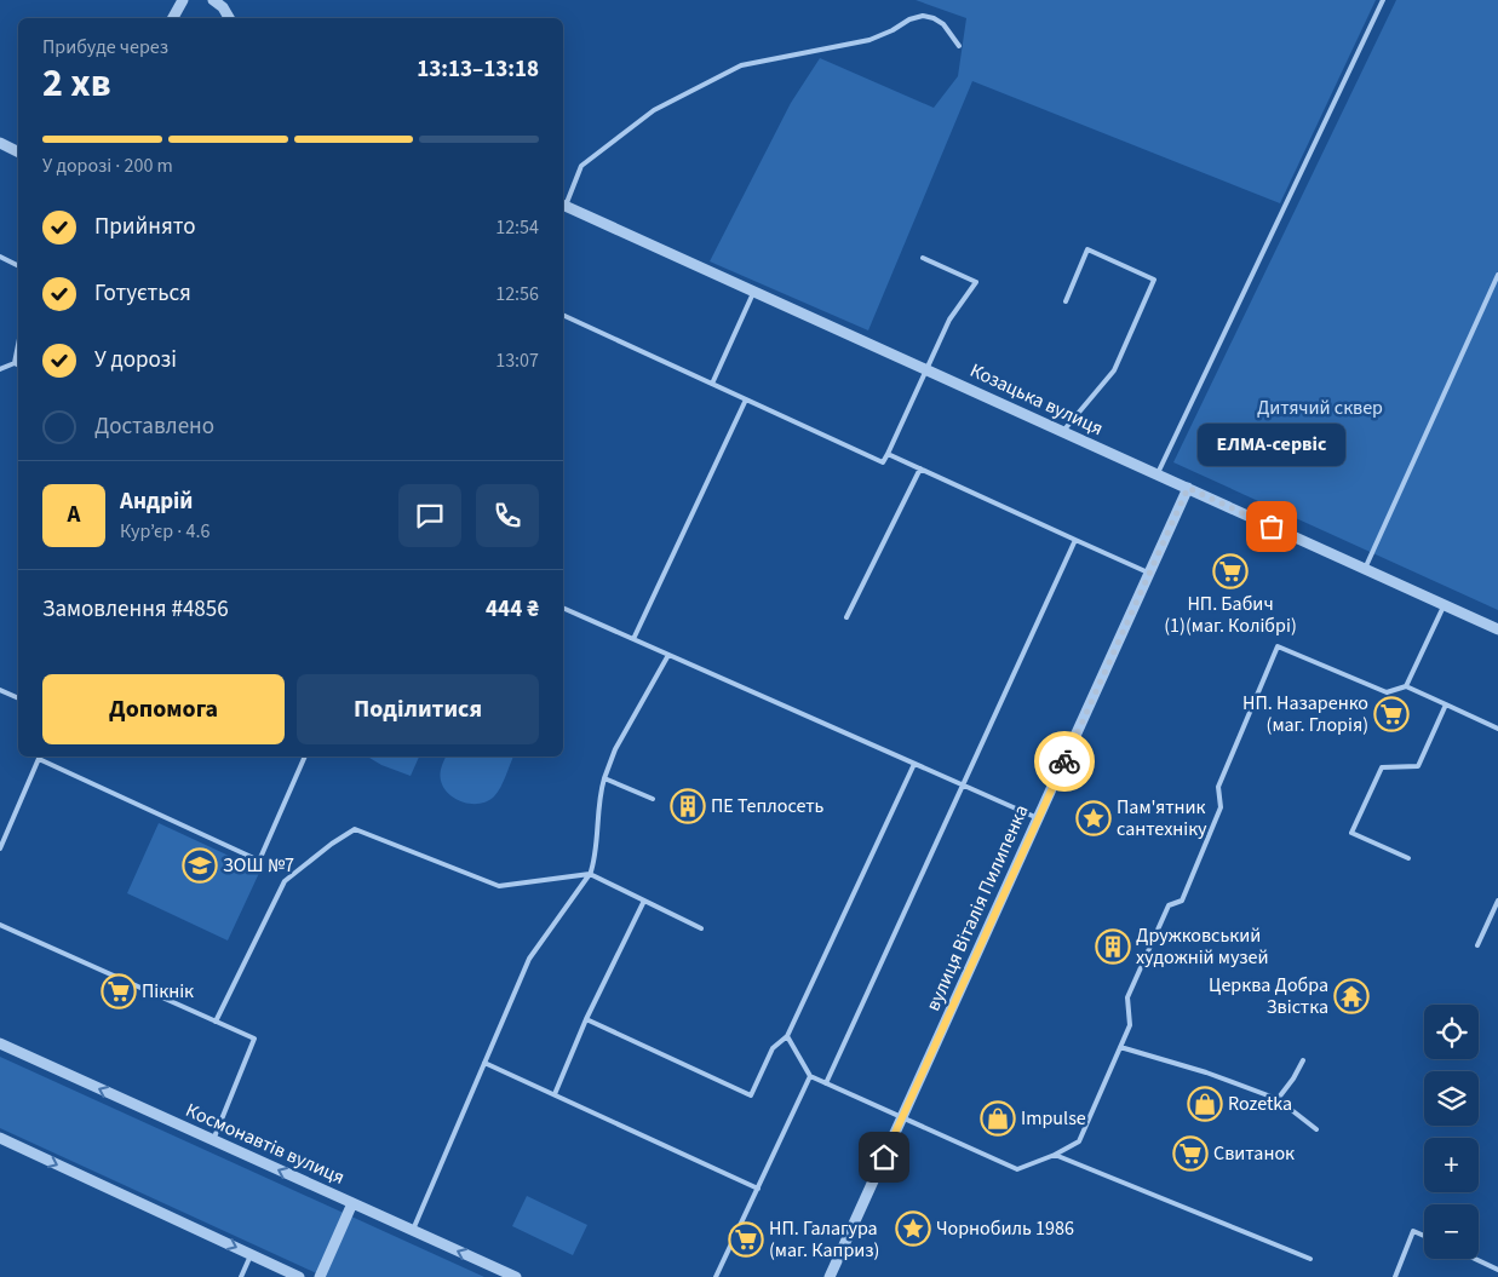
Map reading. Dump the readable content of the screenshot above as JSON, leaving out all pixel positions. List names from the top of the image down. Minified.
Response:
{"streets":{"street":["Козацька вулиця","вулиця Віталія Пилипенка","Космонавтів вулиця"]},"crossings":[["Козацька вулиця","вулиця Віталія Пилипенка"]],"parks":["Дитячий сквер"],"places":{"other":["ЕЛМА-сервіс"],"supermarket":["НП. Бабич (1)(маг. Колібрі)","НП. Назаренко (маг. Глорія)","Пікнік","Свитанок","НП. Галагура (маг. Каприз)"],"building":["ПЕ Теплосеть","Дружковський художній музей"],"place":["Пам'ятник сантехніку","Чорнобиль 1986"],"school or university":["ЗОШ №7"],"temple":["Церква Добра Звістка"],"shop":["Rozetka","Impulse"]},"page":{"heading":["2 хв","Прибуде через","13:13–13:18"],"panel":["Андрій","Кур’єр · 4.6","Замовлення #4856","444 ₴"],"bar":"У дорозі · 200 m","list":[["Прийнято","12:54"],["Готується","12:56"],["У дорозі","13:07"],"Доставлено"],"bubble":"ЕЛМА-сервіс","round":"А","buttons":["Допомога","Поділитися"],"map_buttons":["+","−"]}}
